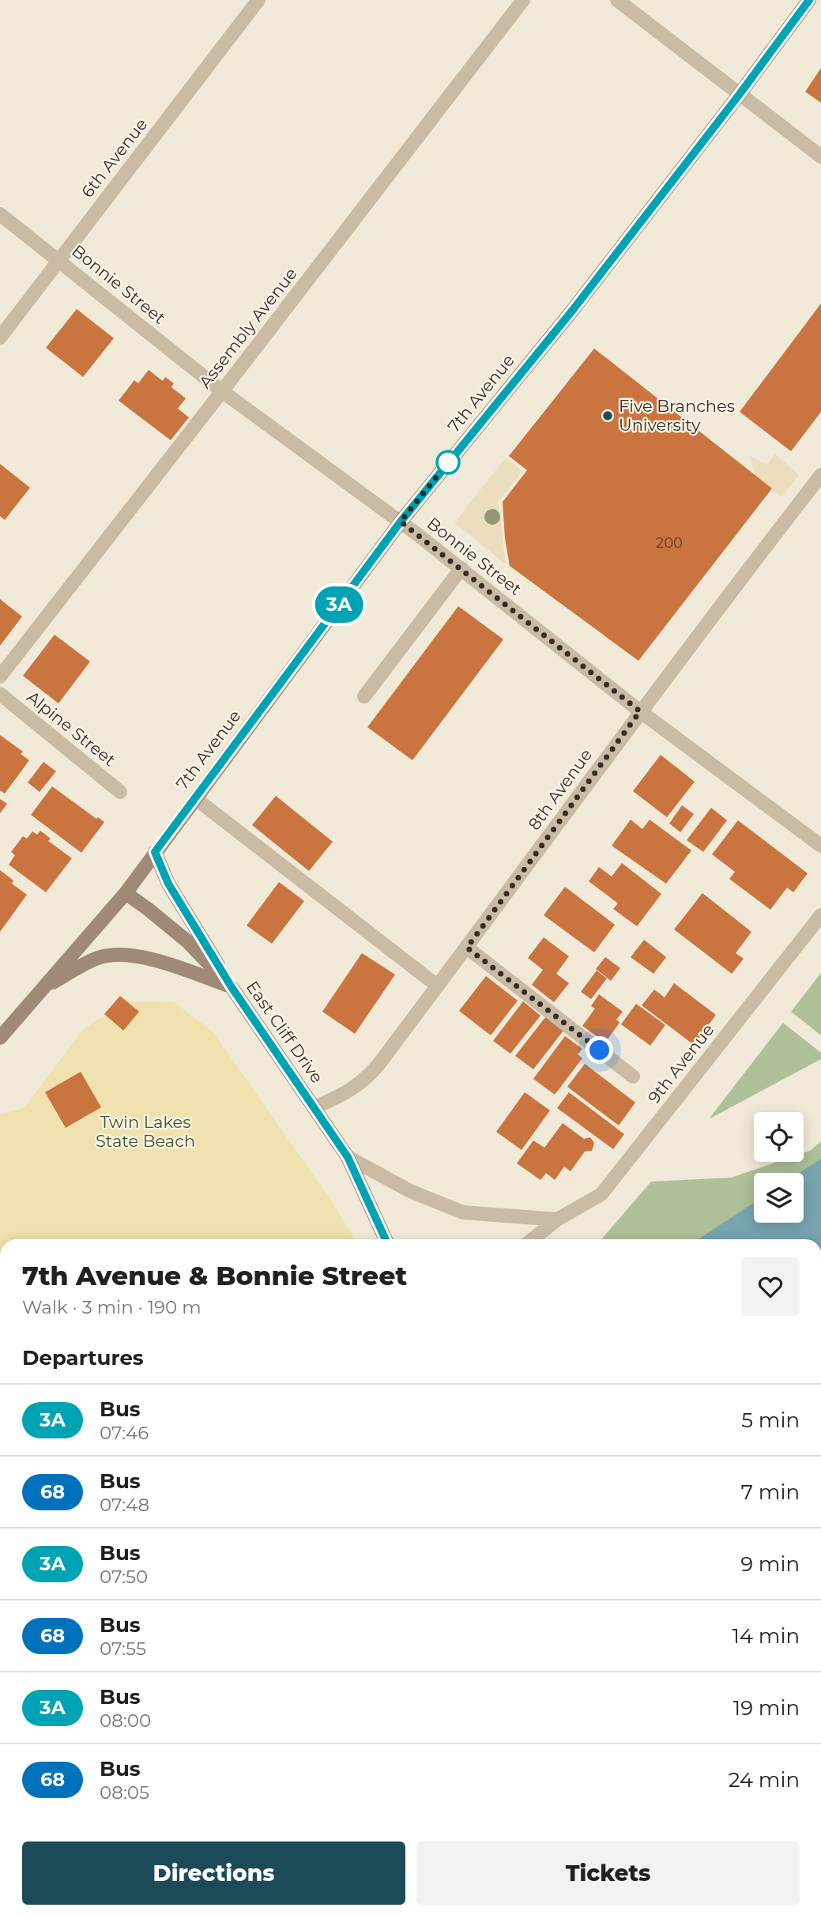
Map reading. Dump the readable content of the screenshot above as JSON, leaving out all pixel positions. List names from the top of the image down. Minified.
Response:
{"streets":{"main road":["7th Avenue","East Cliff Drive"],"street":["6th Avenue","Bonnie Street","Assembly Avenue","Alpine Street","8th Avenue","9th Avenue"]},"crossings":[["6th Avenue","Bonnie Street"],["Bonnie Street","Assembly Avenue"],["Bonnie Street","7th Avenue"],["Bonnie Street","8th Avenue"],["7th Avenue","East Cliff Drive"],["8th Avenue","East Cliff Drive"]],"parks":["Twin Lakes State Beach"],"places":["Five Branches University"],"lines":["bus line 3A"],"house_numbers":["200"],"page":{"on_map":"3A","heading":[["7th Avenue & Bonnie Street","Walk · 3 min · 190 m"],"Departures"],"list":[{"mark":"3A","name":"Bus","note":"07:46","value":"5 min"},{"mark":"68","name":"Bus","note":"07:48","value":"7 min"},{"mark":"3A","name":"Bus","note":"07:50","value":"9 min"},{"mark":"68","name":"Bus","note":"07:55","value":"14 min"},{"mark":"3A","name":"Bus","note":"08:00","value":"19 min"},{"mark":"68","name":"Bus","note":"08:05","value":"24 min"}],"buttons":["Directions","Tickets"]}}
